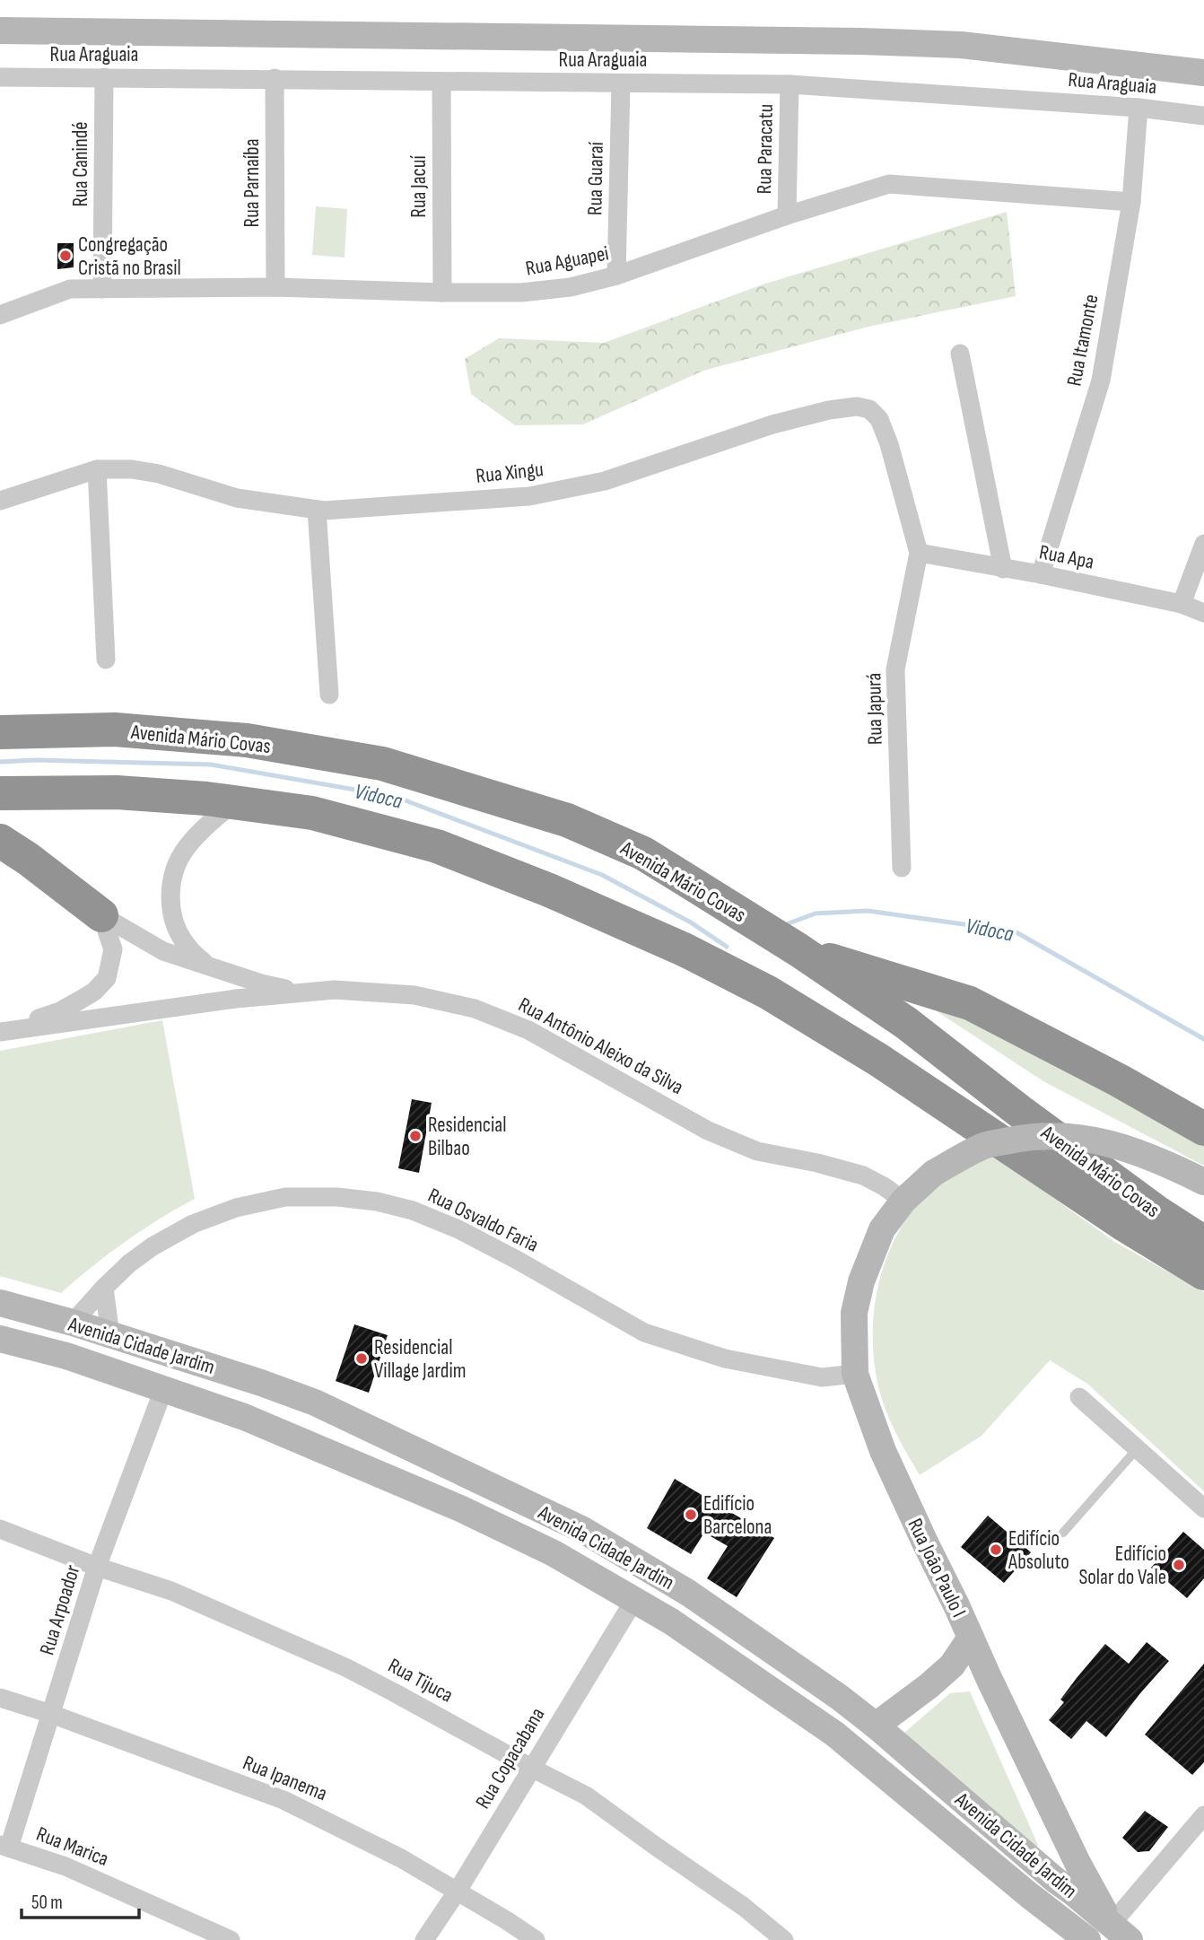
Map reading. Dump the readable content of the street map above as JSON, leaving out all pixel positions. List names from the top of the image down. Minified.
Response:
{"streets":{"highway":["Avenida Mário Covas"],"main road":["Avenida Cidade Jardim","Rua João Paulo I"],"street":["Rua Araguaia","Rua Paracatu","Rua Canindé","Rua Guaraí","Rua Parnaíba","Rua Jacuí","Rua Aguapei","Rua Itamonte","Rua Xingu","Rua Apa","Rua Japurá","Rua Antônio Aleixo da Silva","Rua Osvaldo Faria","Rua Arpoador","Rua Tijuca","Rua Copacabana","Rua Ipanema","Rua Marica"]},"crossings":[["Rua Araguaia","Rua Paracatu"],["Rua Araguaia","Rua Canindé"],["Rua Araguaia","Rua Guaraí"],["Rua Araguaia","Rua Parnaíba"],["Rua Araguaia","Rua Jacuí"],["Rua Araguaia","Rua Itamonte"],["Rua Paracatu","Rua Aguapei"],["Rua Canindé","Rua Aguapei"],["Rua Guaraí","Rua Aguapei"],["Rua Parnaíba","Rua Aguapei"],["Rua Jacuí","Rua Aguapei"],["Rua Aguapei","Rua Itamonte"],["Rua Itamonte","Rua Apa"],["Rua Xingu","Rua Apa"],["Rua Xingu","Rua Japurá"],["Rua Apa","Rua Japurá"],["Rua Antônio Aleixo da Silva","Rua João Paulo I"],["Rua Osvaldo Faria","Avenida Cidade Jardim"],["Rua Osvaldo Faria","Rua João Paulo I"],["Avenida Cidade Jardim","Rua João Paulo I"],["Avenida Cidade Jardim","Rua Arpoador"],["Avenida Cidade Jardim","Rua Copacabana"],["Rua Arpoador","Rua Tijuca"],["Rua Arpoador","Rua Ipanema"],["Rua Arpoador","Rua Marica"],["Rua Tijuca","Rua Copacabana"],["Rua Copacabana","Rua Ipanema"]],"water":["Vidoca"],"places":["Congregação Cristã no Brasil","Residencial Bilbao","Residencial Village Jardim","Edifício Barcelona","Edifício Absoluto","Edifício Solar do Vale"],"scale_bar":"50 m"}
